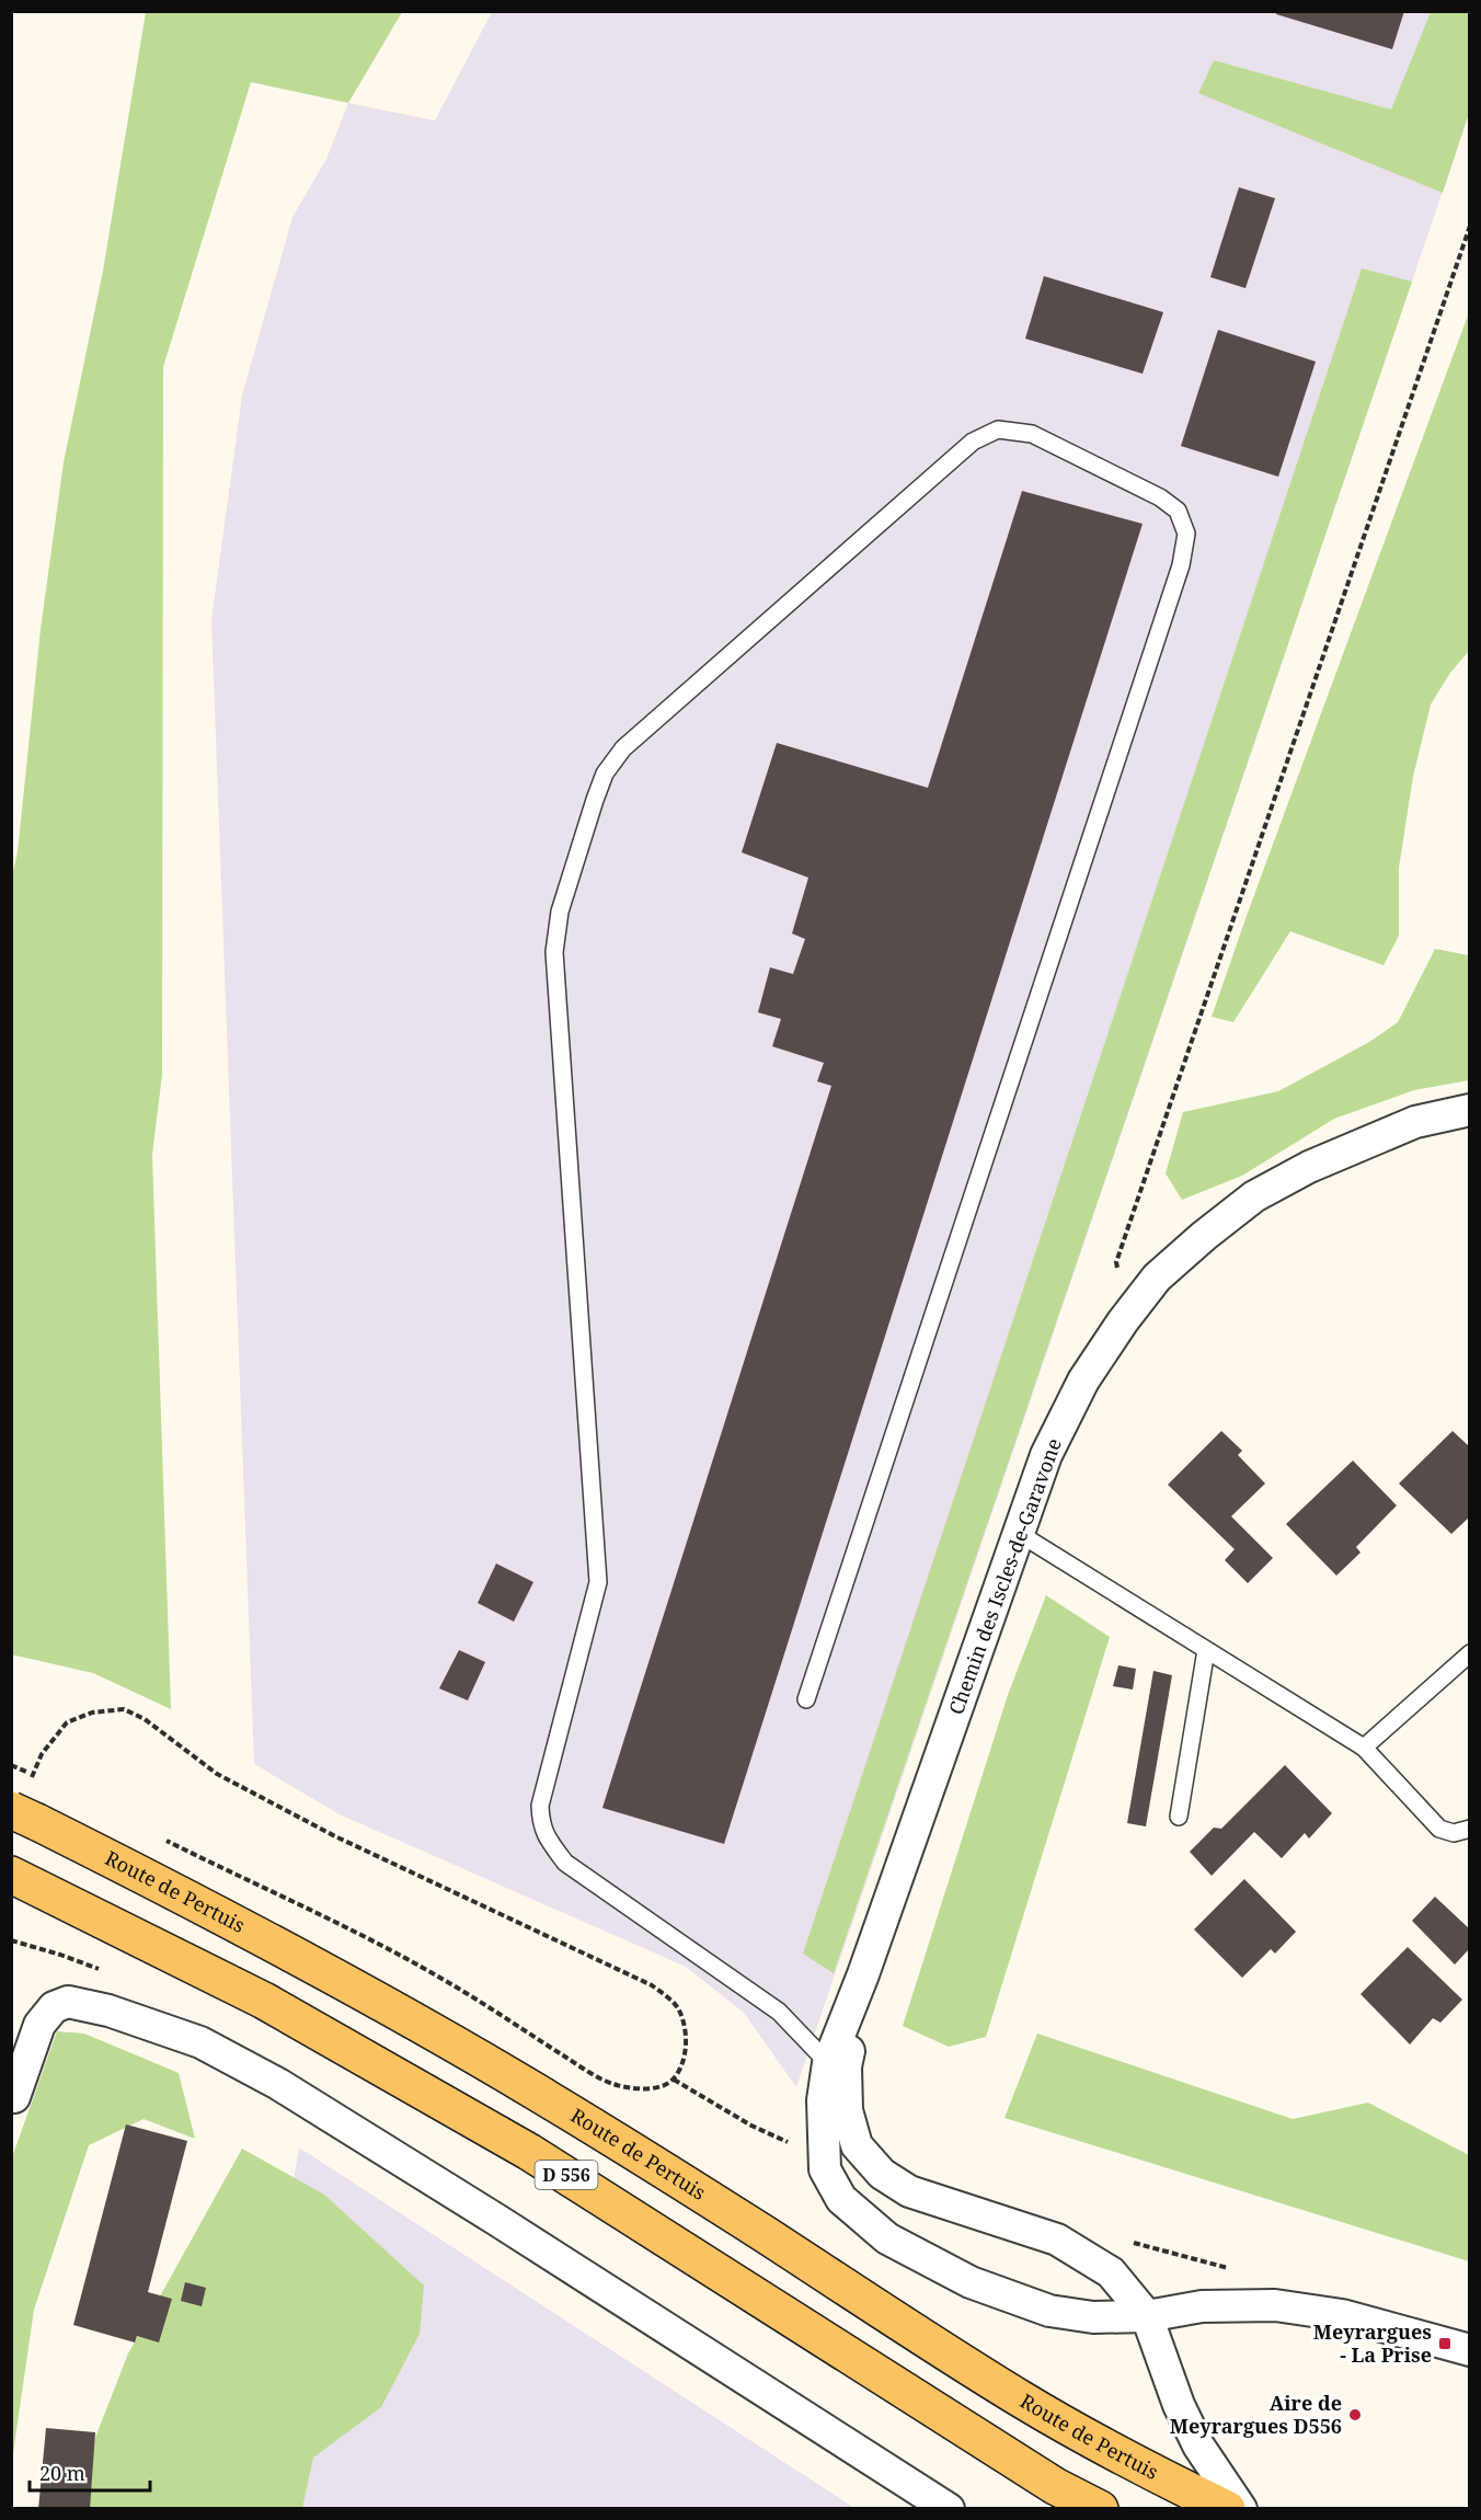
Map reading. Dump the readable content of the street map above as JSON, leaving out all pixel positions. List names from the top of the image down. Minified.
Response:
{"streets":{"main road":["Route de Pertuis","D 556"],"street":["Chemin des Iscles-de-Garavone"]},"places":{"transit":["Meyrargues - La Prise"],"other":["Aire de Meyrargues D556"]},"scale_bar":"20 m"}
